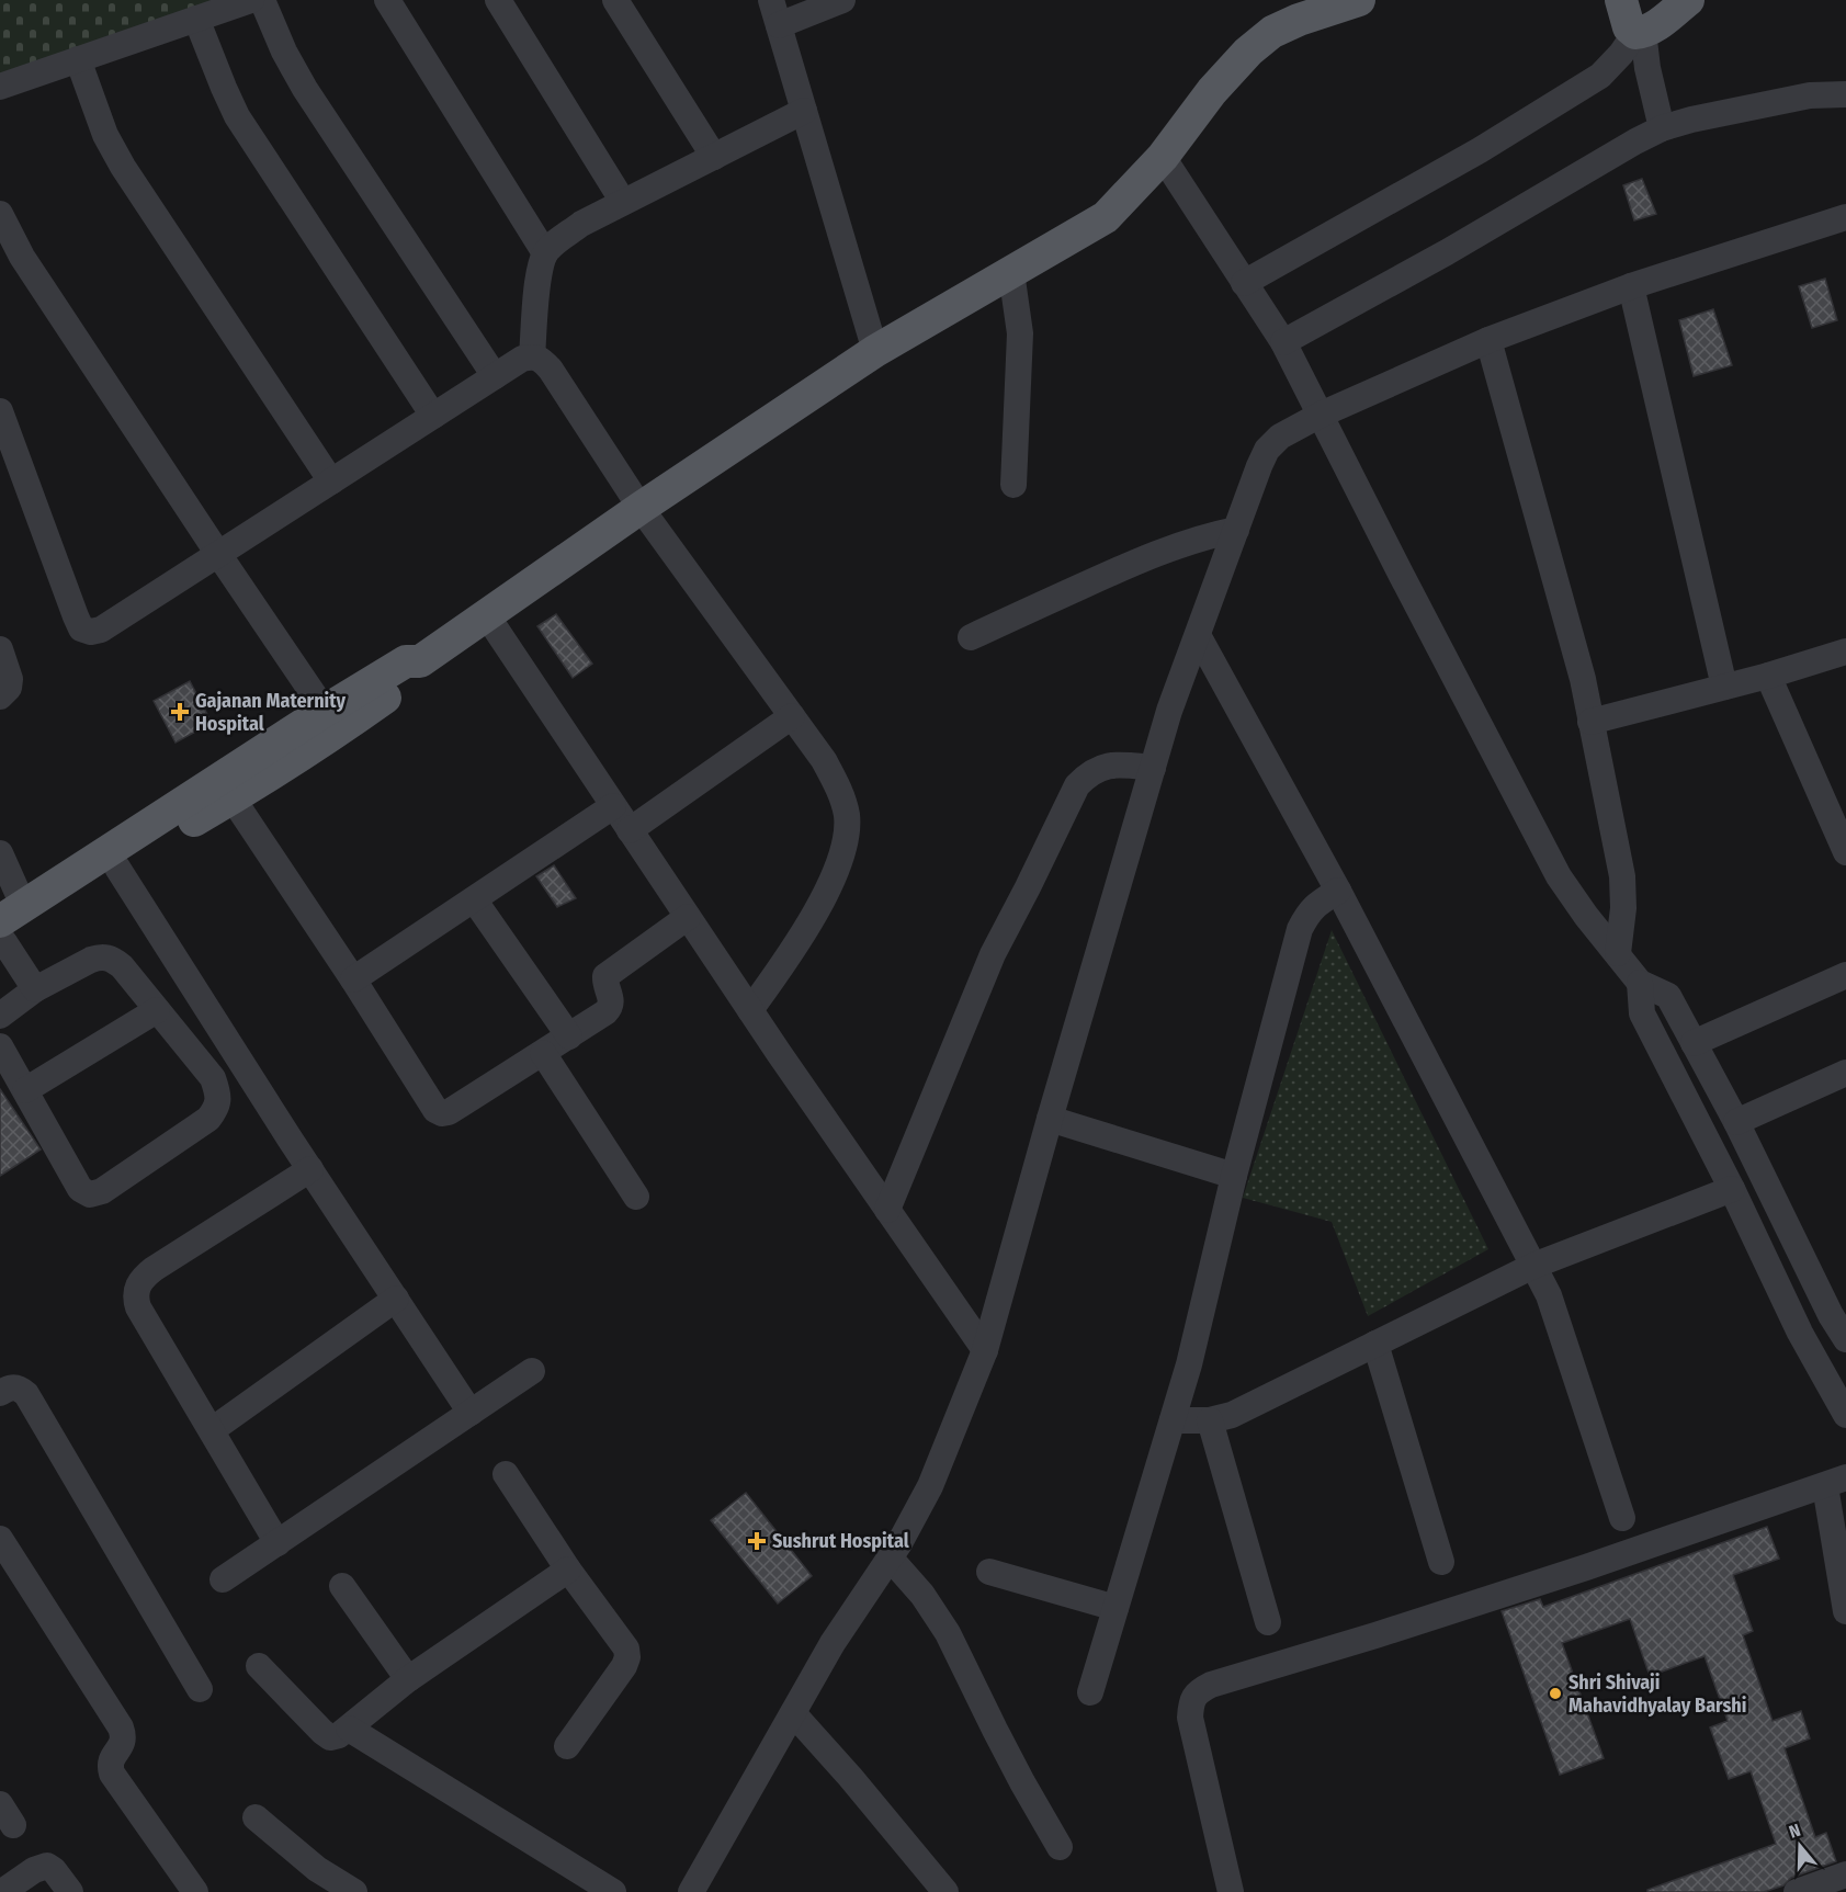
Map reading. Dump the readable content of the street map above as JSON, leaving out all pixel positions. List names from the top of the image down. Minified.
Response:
{"places":{"health":["Gajanan Maternity Hospital","Sushrut Hospital"],"other":["Shri Shivaji Mahavidhyalay Barshi"]},"north":"top"}
